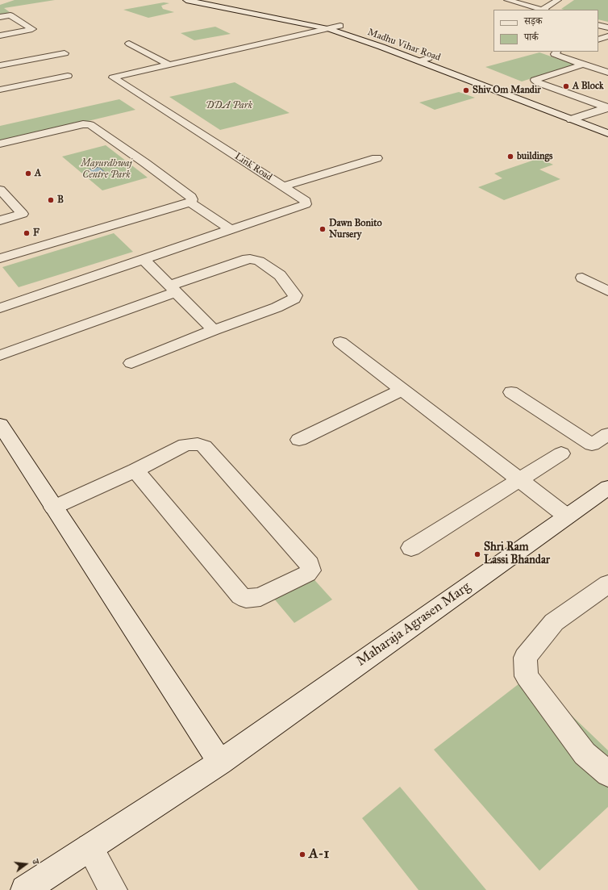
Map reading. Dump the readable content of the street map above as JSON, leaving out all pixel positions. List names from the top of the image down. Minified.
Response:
{"streets":{"street":["Madhu Vihar Road","Link Road","Maharaja Agrasen Marg"]},"crossings":[["Madhu Vihar Road","Link Road"]],"parks":["DDA Park","Mayurdhwaj Centre Park"],"places":["A Block","Shiv Om Mandir","buildings","A","B","Dawn Bonito Nursery","F","Shri Ram Lassi Bhandar","A-1"],"legend":["सड़क","पार्क"],"north":"right"}
